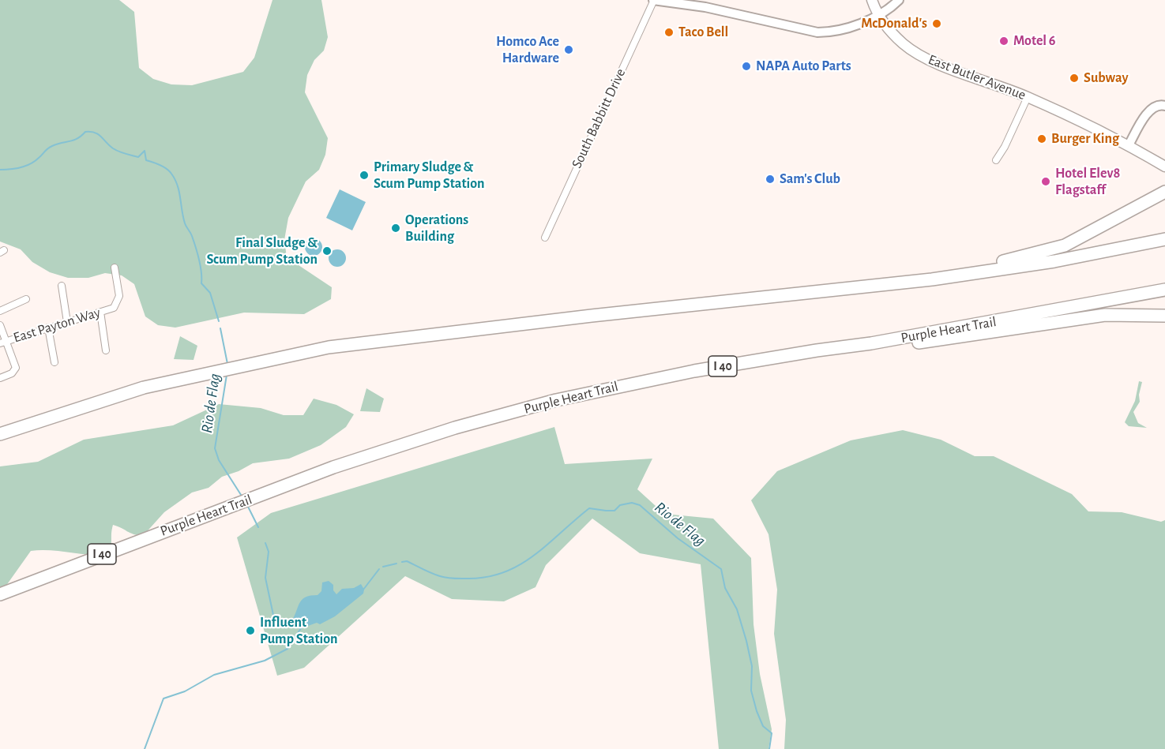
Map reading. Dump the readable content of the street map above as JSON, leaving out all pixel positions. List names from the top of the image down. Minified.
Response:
{"streets":{"highway":["Purple Heart Trail","I 40"],"main road":["East Butler Avenue"],"street":["South Babbitt Drive","East Payton Way"]},"water":["Rio de Flag"],"places":["McDonald's","Taco Bell","Motel 6","Homco Ace Hardware","NAPA Auto Parts","Subway","Burger King","Primary Sludge & Scum Pump Station","Sam's Club","Hotel Elev8 Flagstaff","Operations Building","Final Sludge & Scum Pump Station","Influent Pump Station"]}
